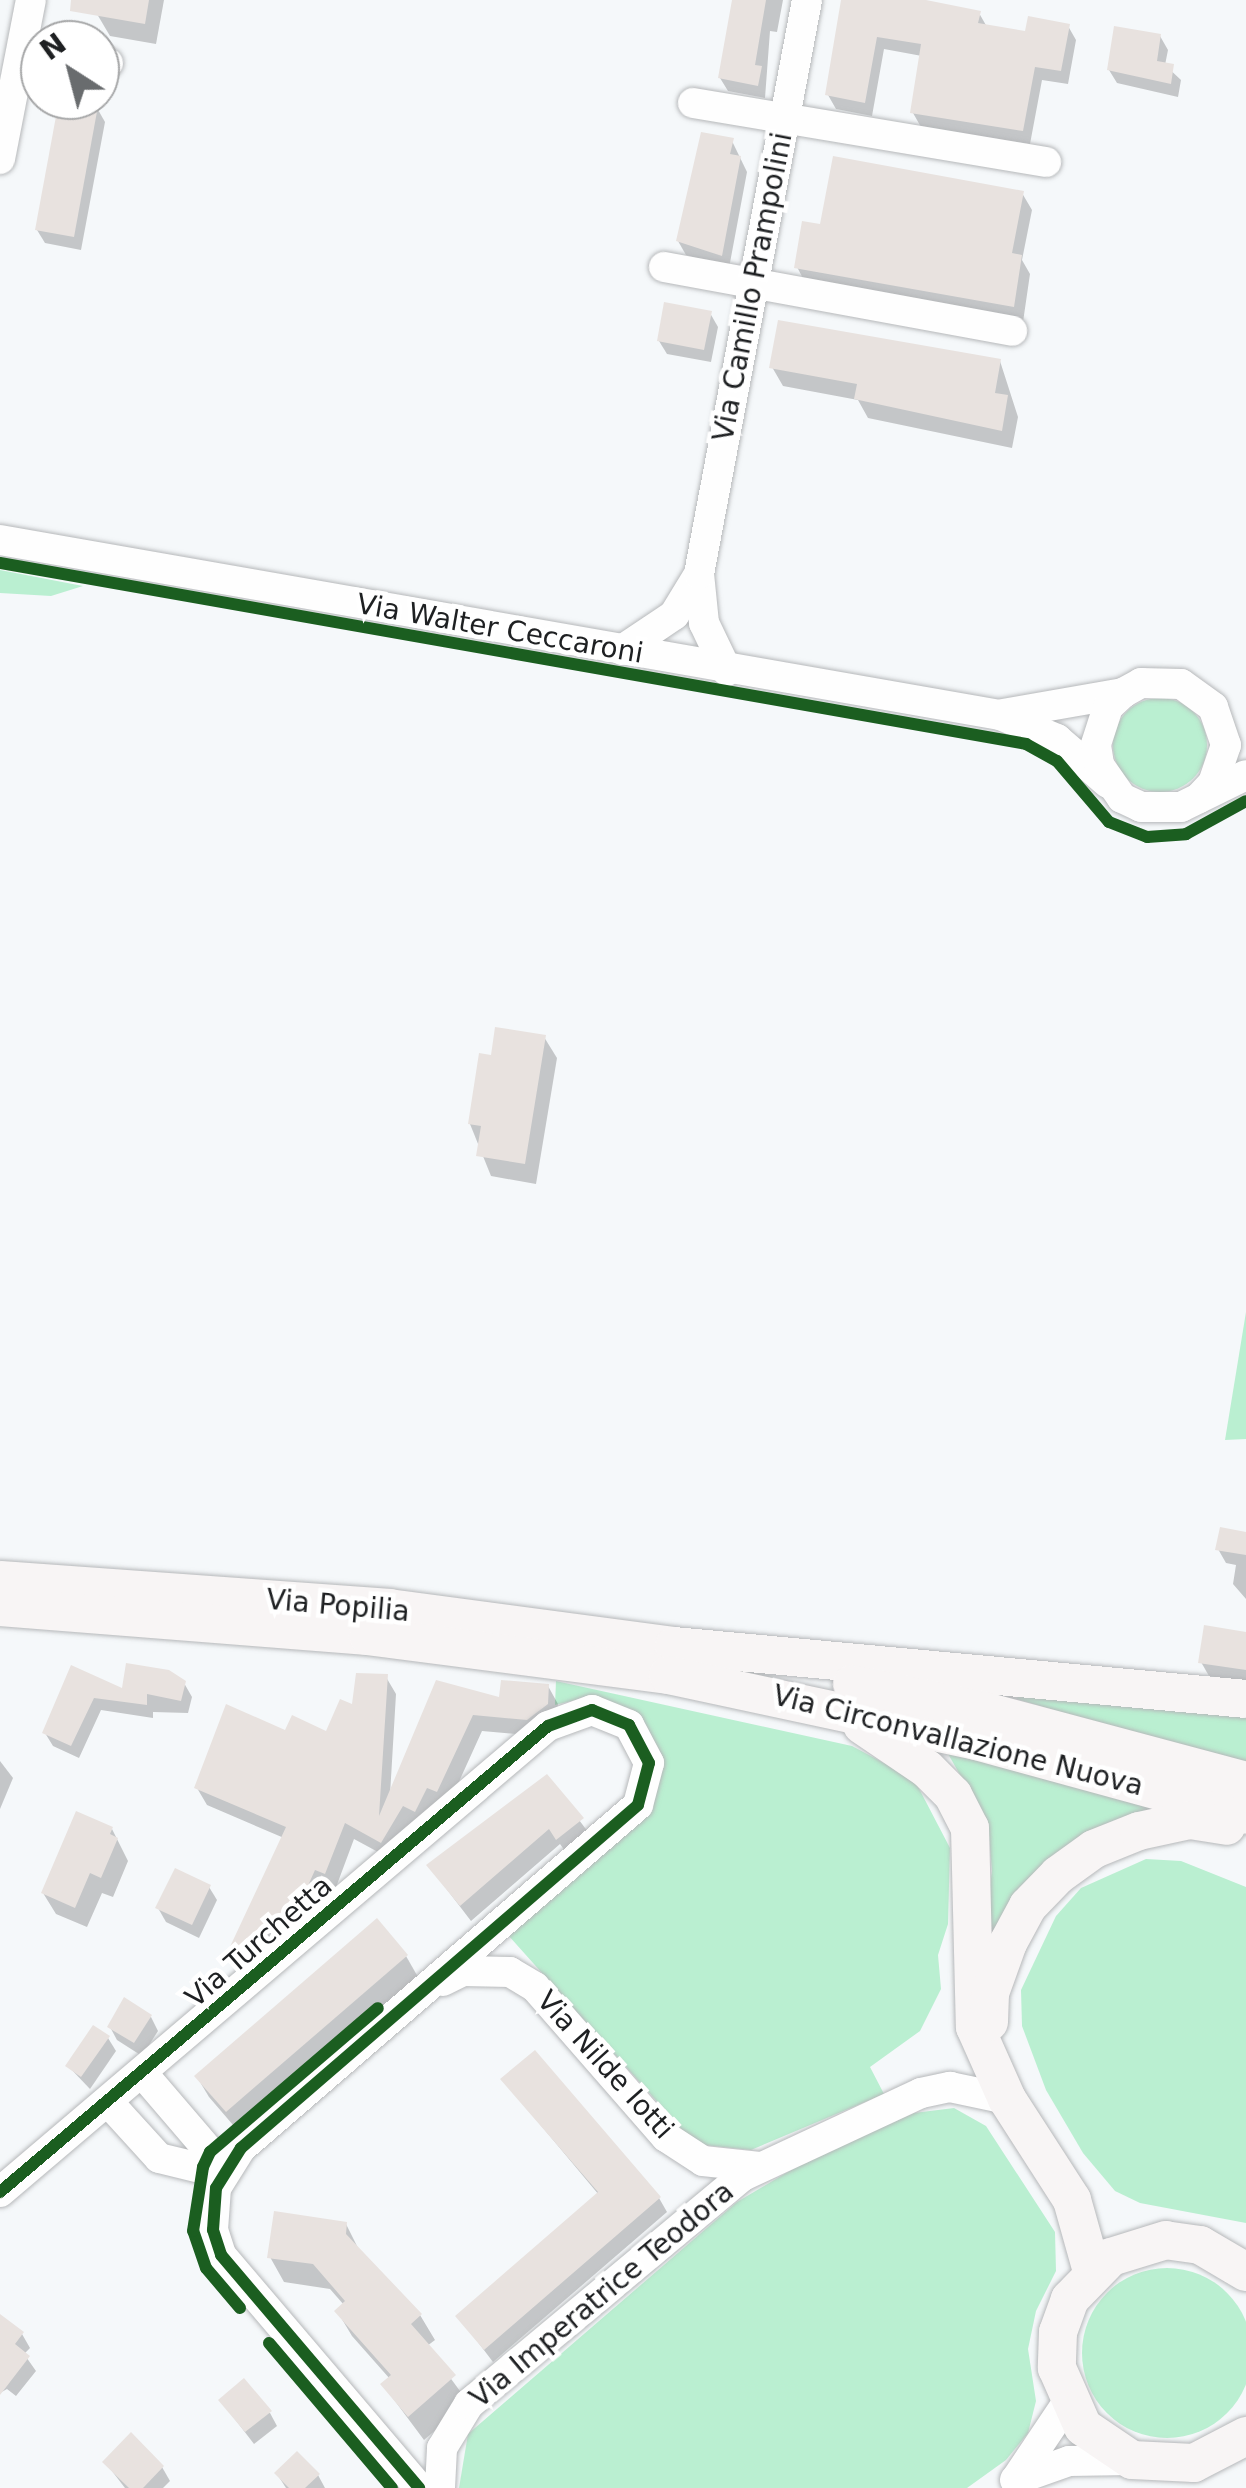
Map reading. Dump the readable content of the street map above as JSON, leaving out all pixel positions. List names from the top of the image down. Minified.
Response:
{"streets":{"main road":["Via Popilia","Via Circonvallazione Nuova"],"street":["Via Camillo Prampolini","Via Walter Ceccaroni","Via Turchetta","Via Nilde Iotti","Via Imperatrice Teodora"]},"crossings":[["Via Camillo Prampolini","Via Walter Ceccaroni"],["Via Popilia","Via Circonvallazione Nuova"],["Via Turchetta","Via Nilde Iotti"],["Via Nilde Iotti","Via Imperatrice Teodora"]],"north":"top left"}
